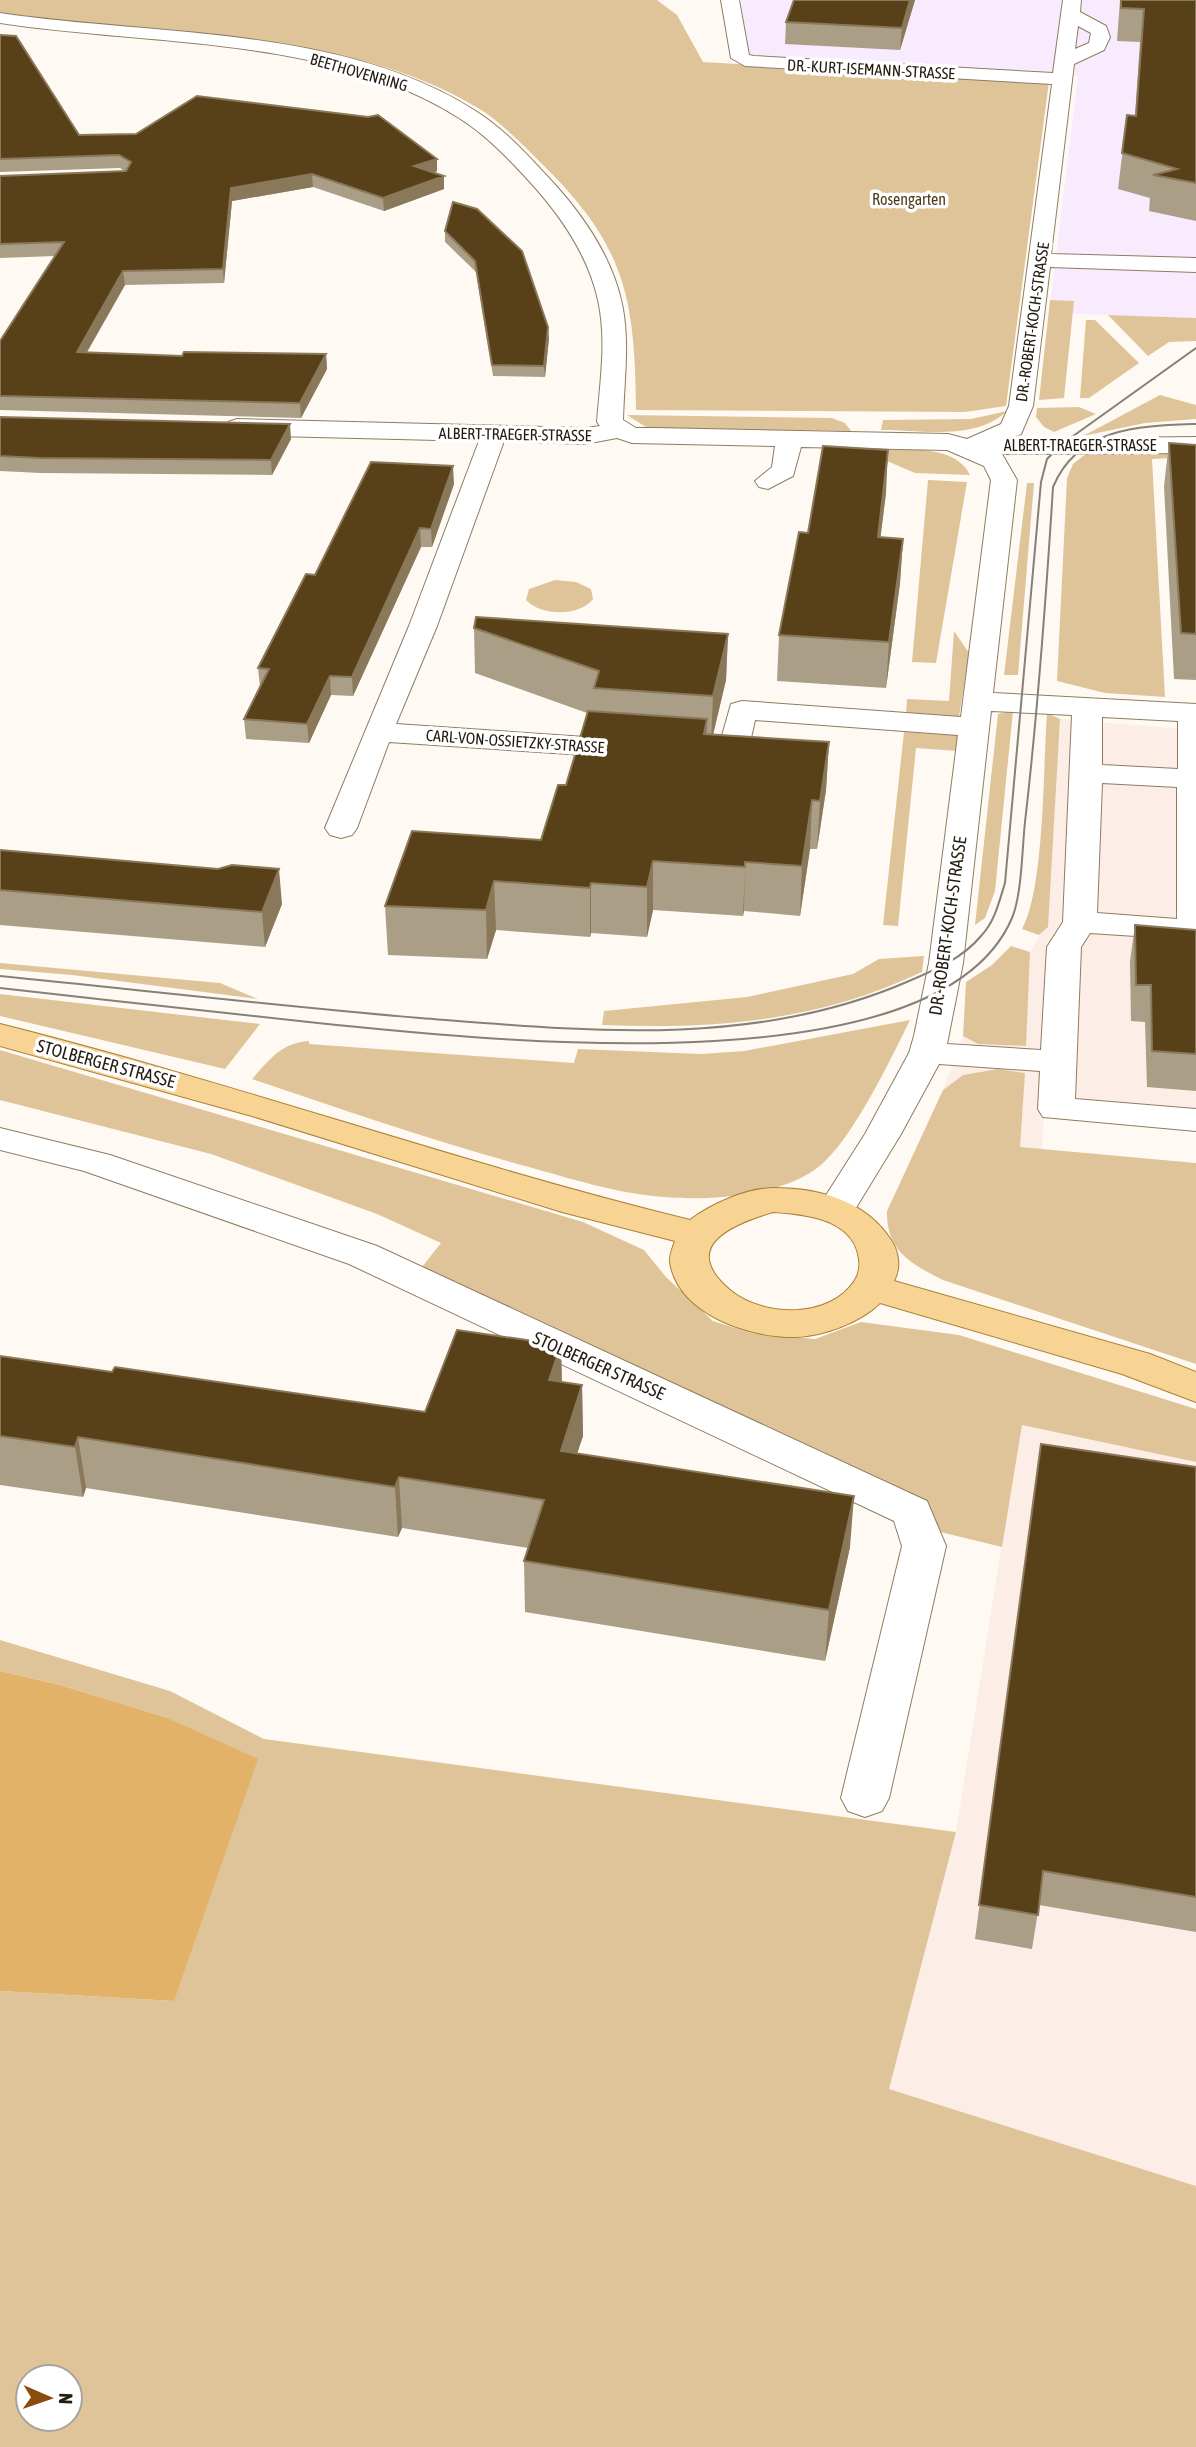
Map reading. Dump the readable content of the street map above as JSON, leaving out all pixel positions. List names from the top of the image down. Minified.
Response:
{"streets":{"main road":["STOLBERGER STRASSE"],"street":["DR.-KURT-ISEMANN-STRASSE","BEETHOVENRING","DR.-ROBERT-KOCH-STRASSE","ALBERT-TRAEGER-STRASSE","CARL-VON-OSSIETZKY-STRASSE"]},"crossings":[["DR.-KURT-ISEMANN-STRASSE","DR.-ROBERT-KOCH-STRASSE"],["BEETHOVENRING","ALBERT-TRAEGER-STRASSE"],["DR.-ROBERT-KOCH-STRASSE","ALBERT-TRAEGER-STRASSE"],["DR.-ROBERT-KOCH-STRASSE","CARL-VON-OSSIETZKY-STRASSE"],["DR.-ROBERT-KOCH-STRASSE","STOLBERGER STRASSE"]],"parks":["Rosengarten"],"north":"right"}
